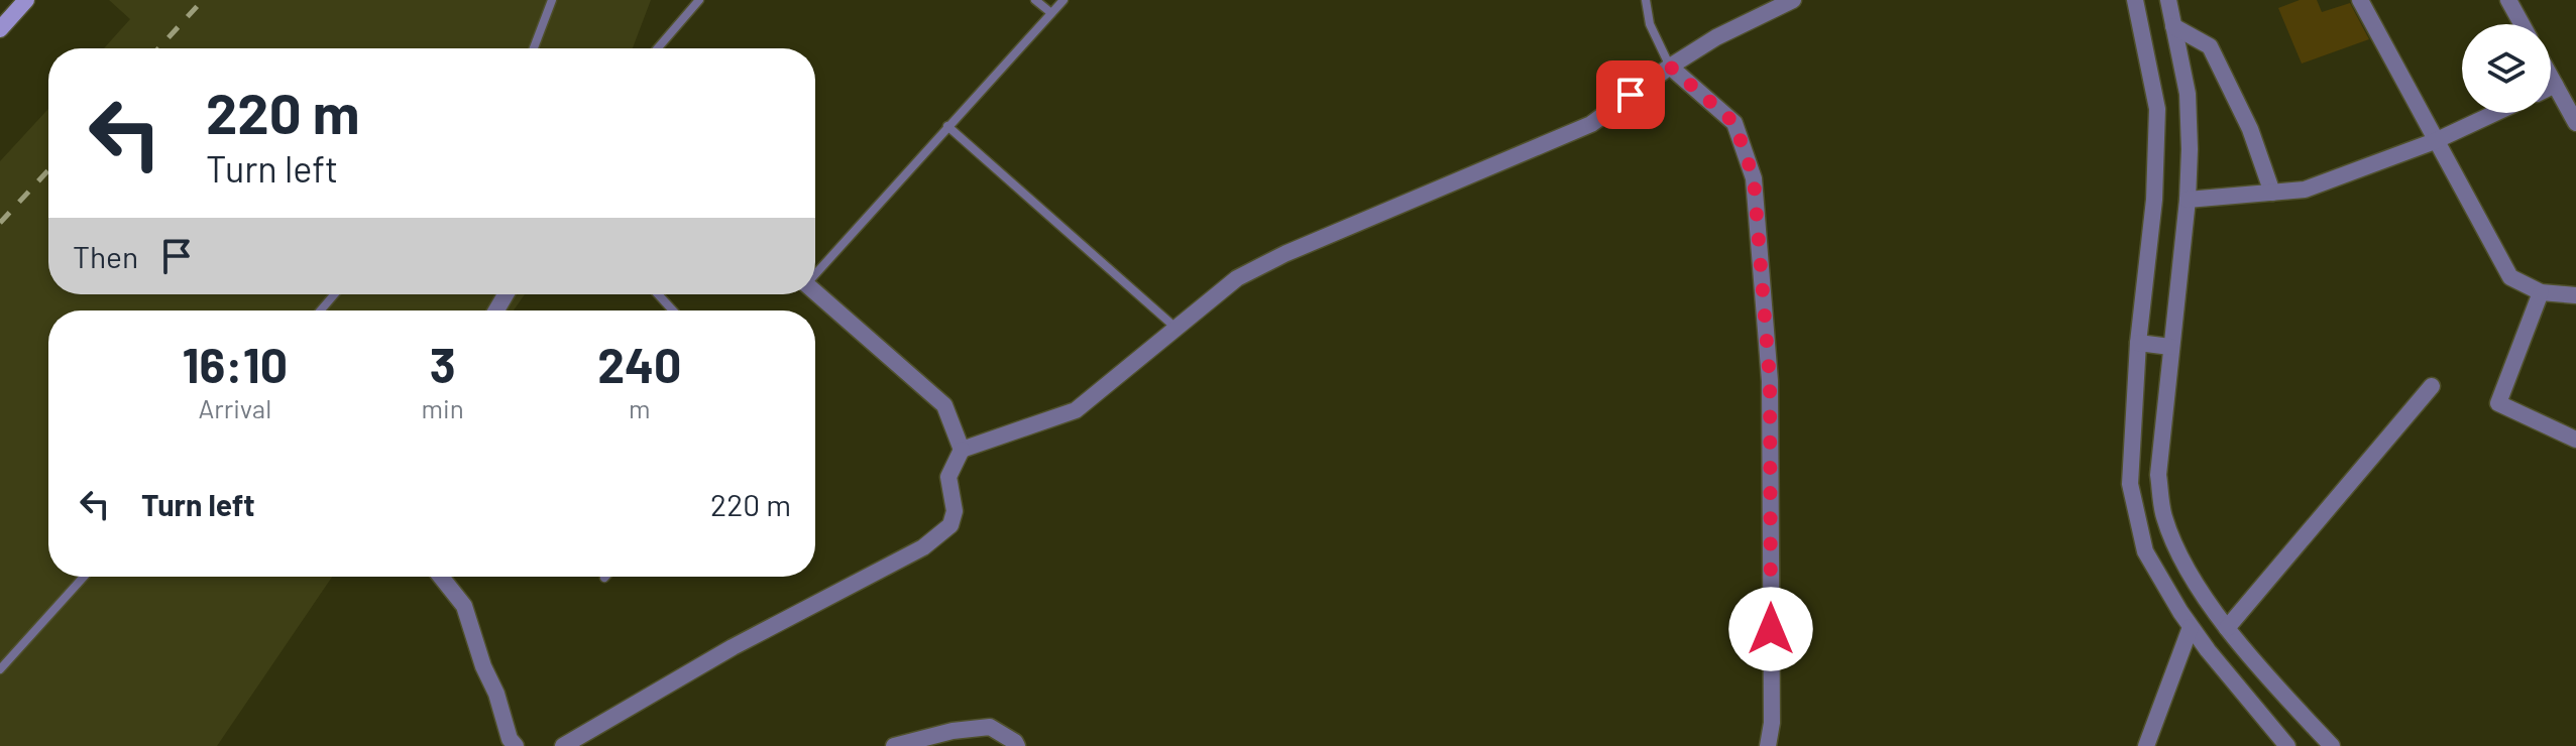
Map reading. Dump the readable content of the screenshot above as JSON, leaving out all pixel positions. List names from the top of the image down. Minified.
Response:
{"page":{"turn":["220 m","Turn left"],"then":"Then","eta":["16:10","Arrival","3","min","240","m"],"list":[{"name":"Turn left","value":"220 m"}]}}
